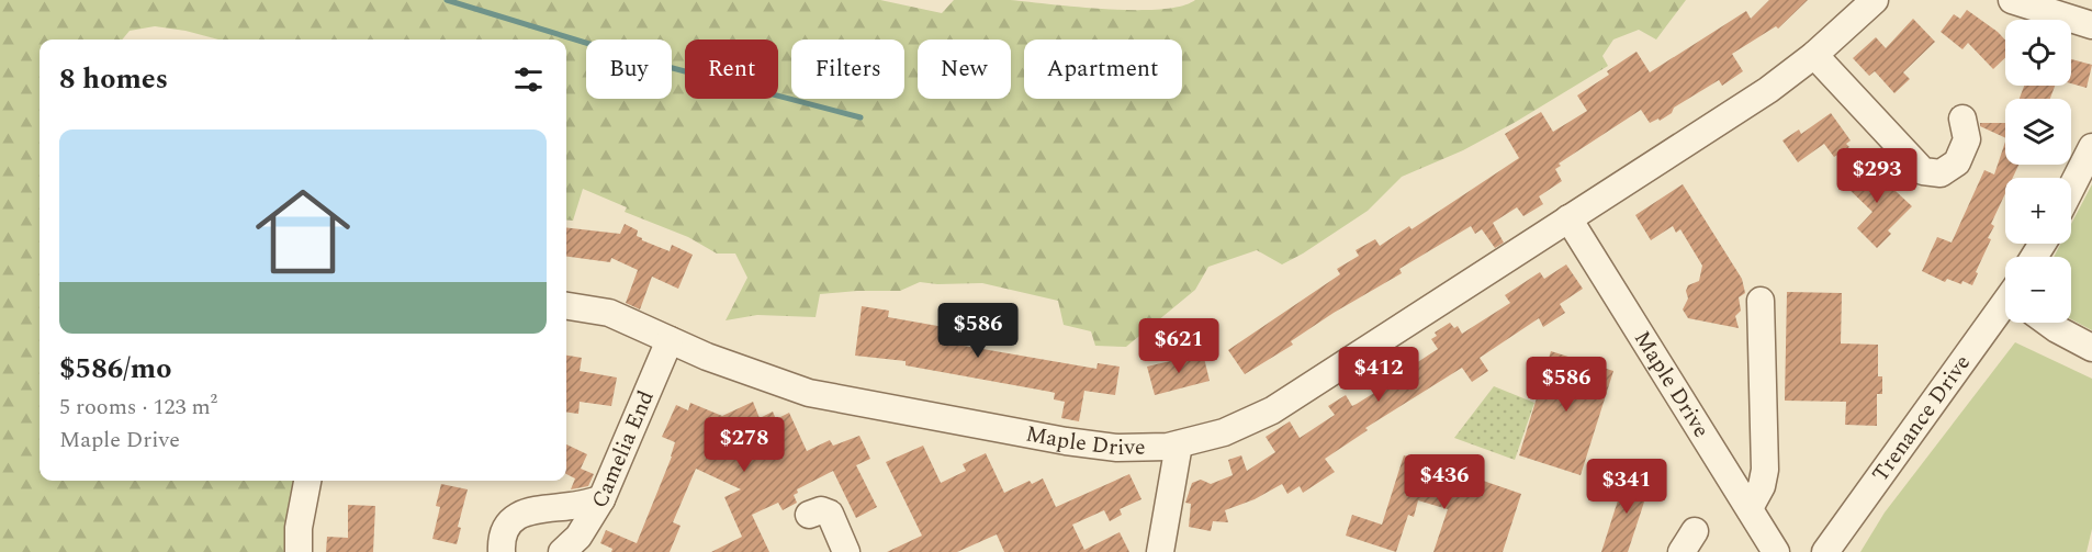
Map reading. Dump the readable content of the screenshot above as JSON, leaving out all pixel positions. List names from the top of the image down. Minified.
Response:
{"streets":{"street":["Maple Drive","Trenance Drive","Camelia End"]},"crossings":[["Maple Drive","Camelia End"]],"page":{"map_buttons":["+","−"],"chip":["Buy","Rent","Filters","New","Apartment"],"heading":"8 homes","list":[{"name":"$586/mo","note":"5 rooms · 123 m² · Maple Drive"}],"price":["$293","$586","$621","$412","$586","$278","$436","$341"]}}
